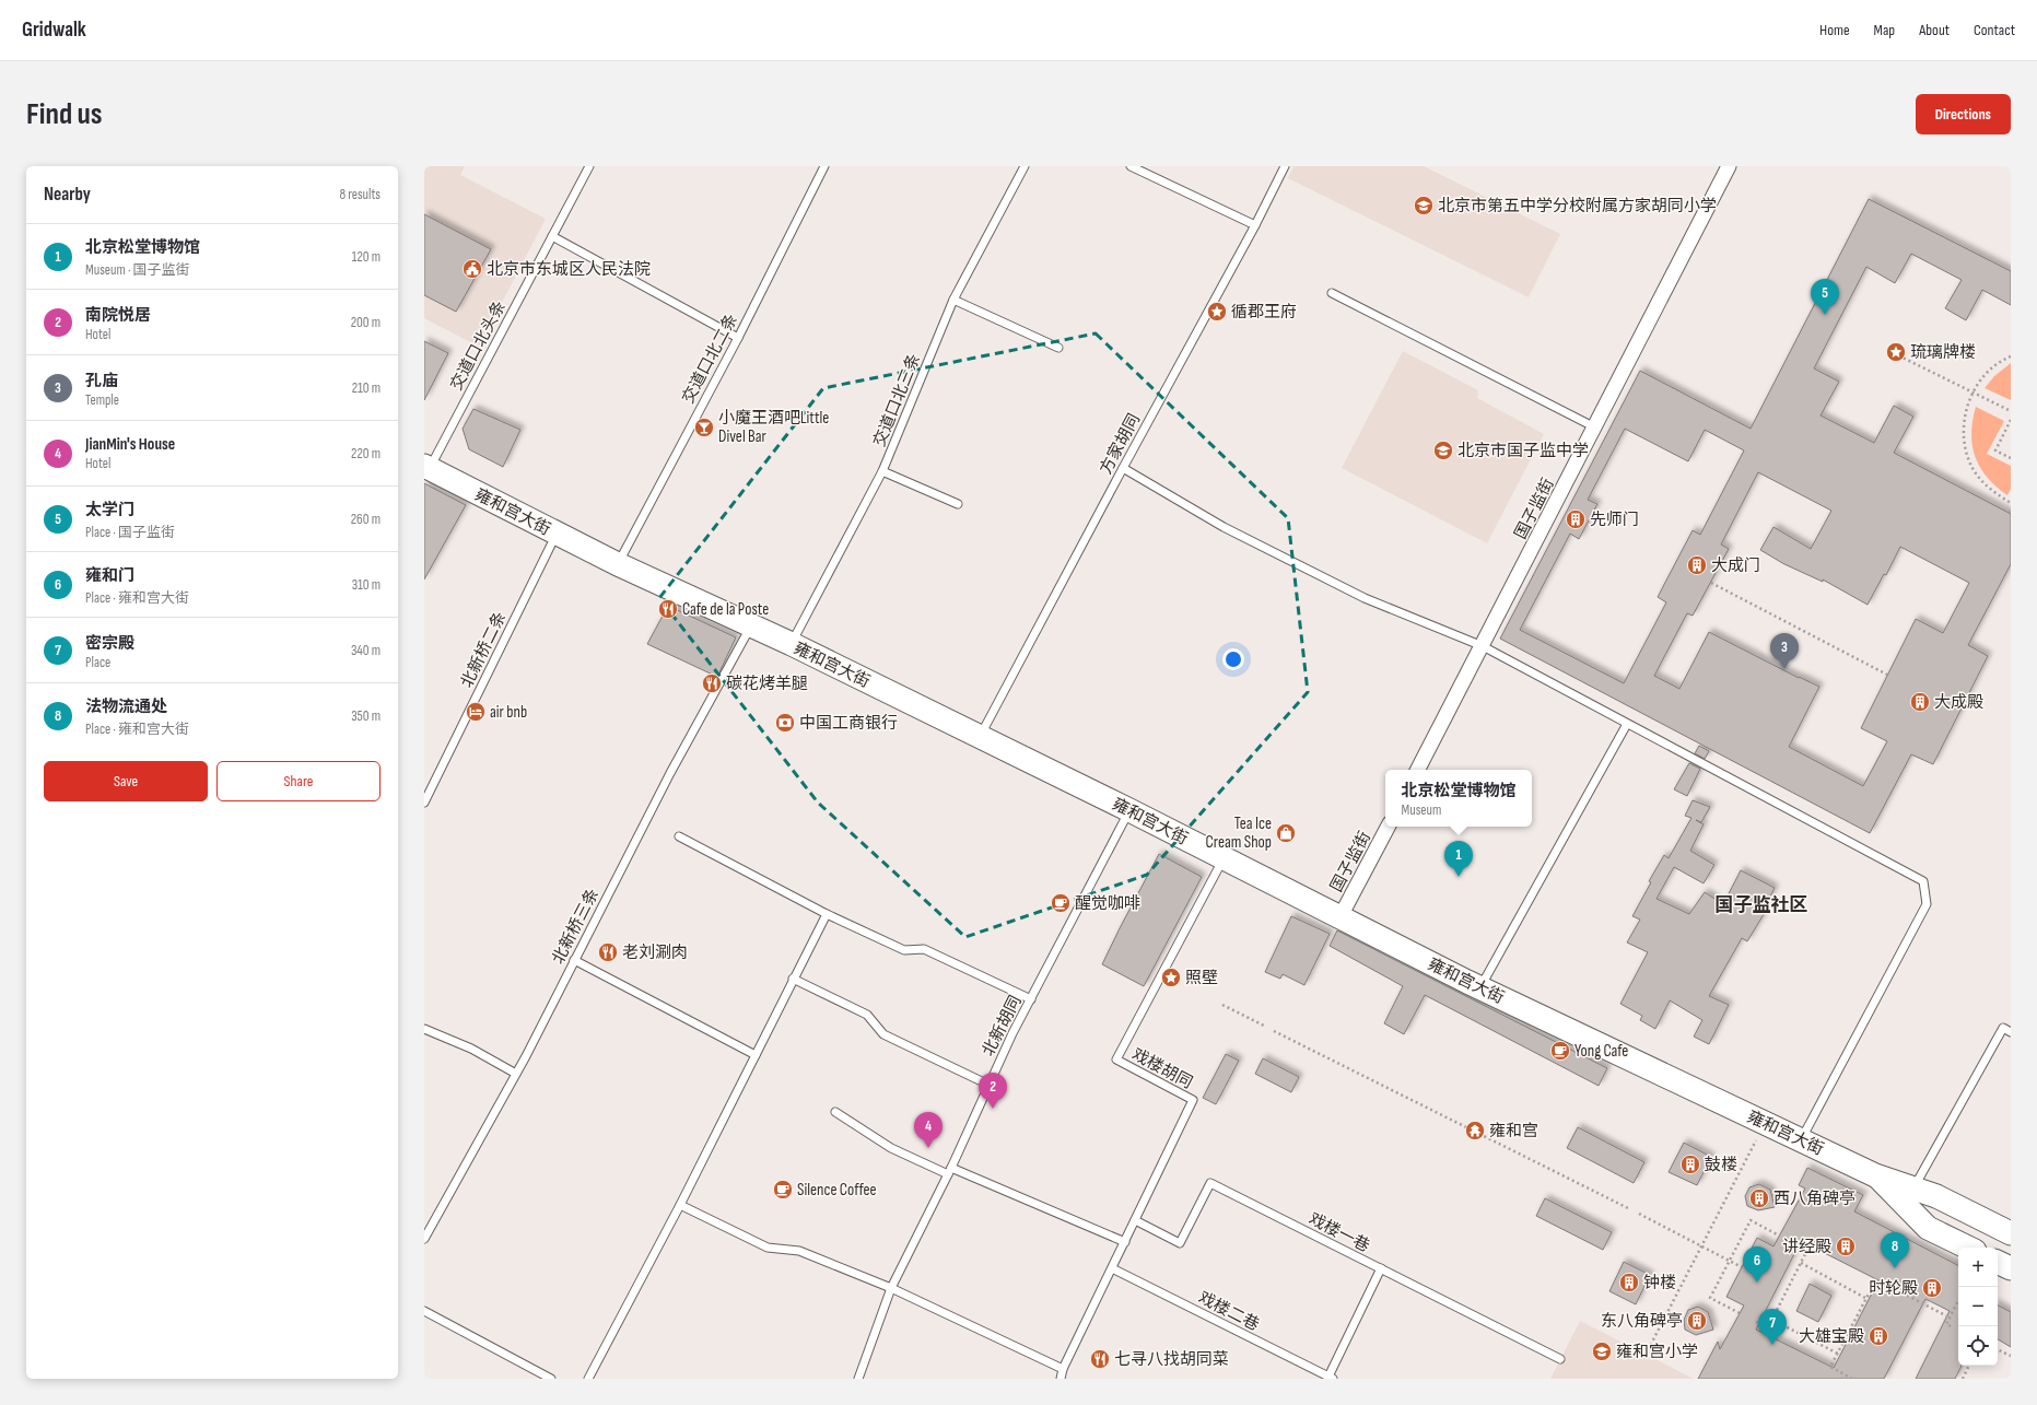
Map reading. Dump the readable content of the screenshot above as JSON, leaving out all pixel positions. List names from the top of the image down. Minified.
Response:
{"streets":{"main road":["雍和宫大街"],"street":["国子监街"],"lane":["交道口北头条","交道口北二条","交道口北三条","方家胡同","北新桥二条","北新桥三条","北新胡同","戏楼胡同","戏楼一巷","戏楼二巷"]},"crossings":[["交道口北头条","雍和宫大街"],["交道口北二条","雍和宫大街"],["交道口北三条","雍和宫大街"],["方家胡同","雍和宫大街"],["国子监街","雍和宫大街"],["雍和宫大街","北新桥二条"],["雍和宫大街","北新桥三条"],["雍和宫大街","北新胡同"],["雍和宫大街","戏楼胡同"],["戏楼胡同","戏楼一巷"],["戏楼胡同","戏楼二巷"]],"districts":["国子监社区"],"places":{"school or university":["北京市第五中学分校附属方家胡同小学","北京市国子监中学","雍和宫小学"],"public building":["北京市东城区人民法院"],"place":["循郡王府","琉璃牌楼","照壁"],"bar":["小魔王酒吧Little Divel Bar"],"building":["先师门","大成门","大成殿","鼓楼","西八角碑亭","讲经殿","钟楼","时轮殿","东八角碑亭","大雄宝殿"],"restaurant":["Cafe de la Poste","碳花烤羊腿","老刘涮肉","七寻八找胡同菜"],"hotel":["air bnb"],"bank":["中国工商银行"],"shop":["Tea Ice Cream Shop"],"cafe":["醒觉咖啡","Yong Cafe","Silence Coffee"],"temple":["雍和宫"]},"page":{"header":"Gridwalk","nav":["Home","Map","About","Contact"],"buttons":["Directions",["Save","Share"]],"title":"Find us","heading":["Nearby","8 results"],"list":[{"mark":"1","name":"北京松堂博物馆","note":"Museum · 国子监街","value":"120 m"},{"mark":"2","name":"南院悦居","note":"Hotel","value":"200 m"},{"mark":"3","name":"孔庙","note":"Temple","value":"210 m"},{"mark":"4","name":"JianMin's House","note":"Hotel","value":"220 m"},{"mark":"5","name":"太学门","note":"Place · 国子监街","value":"260 m"},{"mark":"6","name":"雍和门","note":"Place · 雍和宫大街","value":"310 m"},{"mark":"7","name":"密宗殿","note":"Place","value":"340 m"},{"mark":"8","name":"法物流通处","note":"Place · 雍和宫大街","value":"350 m"}],"pins":["5","3","1","2","4","8","6","7"],"popup":["北京松堂博物馆","Museum"],"map_buttons":["+","−"]}}
